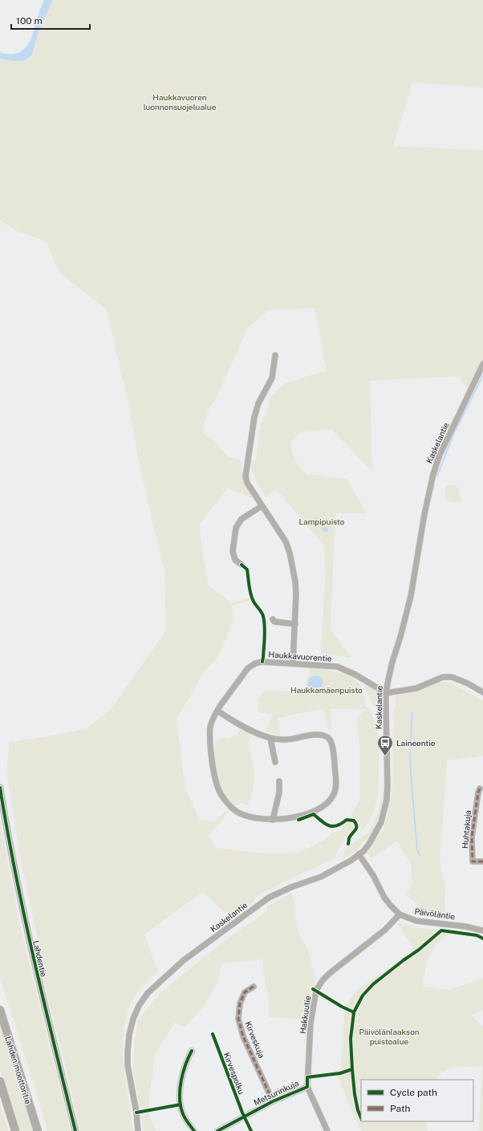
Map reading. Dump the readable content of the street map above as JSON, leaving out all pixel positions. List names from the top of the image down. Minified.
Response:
{"streets":{"highway":["Lahden moottoritie"],"main road":["Lahdentie"],"street":["Kaskelantie","Haukkavuorentie","Huhtakuja","Päivöläntie","Hakkuutie","Kirveskuja","Metsurinkuja"],"cycle path":["Kirvespolku"]},"crossings":[["Kaskelantie","Haukkavuorentie"],["Kaskelantie","Päivöläntie"],["Päivöläntie","Hakkuutie"],["Hakkuutie","Metsurinkuja"],["Kirveskuja","Metsurinkuja"]],"parks":["Haukkavuoren luonnonsuojelualue","Lampipuisto","Haukkamäenpuisto","Päivölänlaakson puistoalue"],"places":{"bus stop":["Laineentie"]},"legend":["Cycle path","Path"],"scale_bar":"100 m"}
